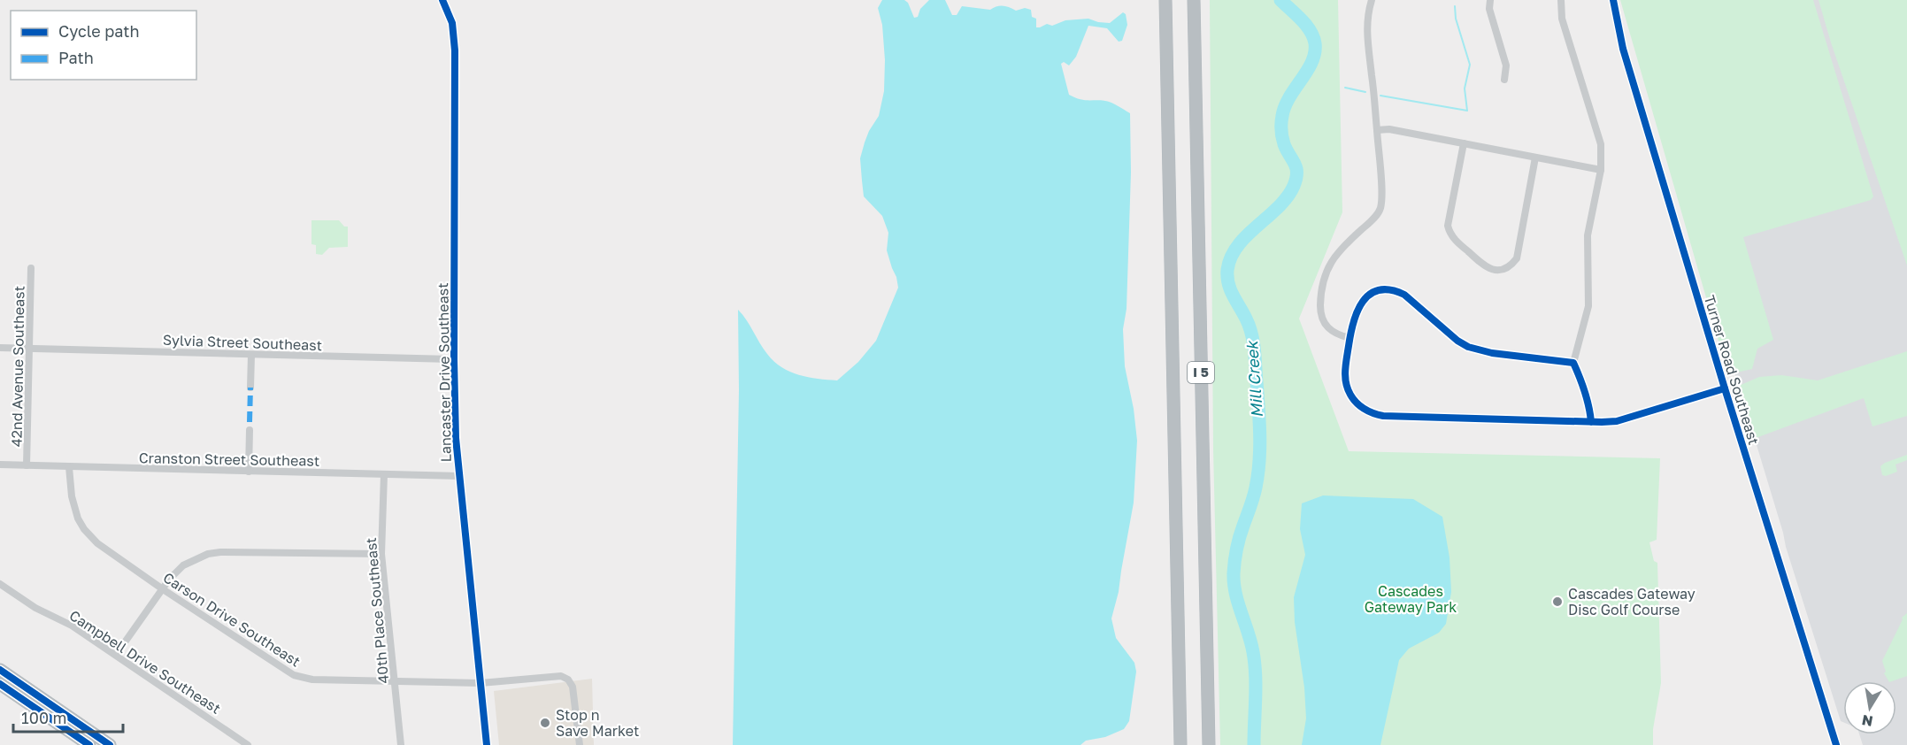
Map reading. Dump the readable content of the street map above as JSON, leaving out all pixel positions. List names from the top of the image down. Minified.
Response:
{"streets":{"highway":["I 5"],"main road":["Turner Road Southeast","Lancaster Drive Southeast"],"street":["Sylvia Street Southeast","42nd Avenue Southeast","Cranston Street Southeast","40th Place Southeast","Carson Drive Southeast","Campbell Drive Southeast"]},"crossings":[["Sylvia Street Southeast","42nd Avenue Southeast"],["Sylvia Street Southeast","Lancaster Drive Southeast"],["42nd Avenue Southeast","Cranston Street Southeast"],["Lancaster Drive Southeast","Cranston Street Southeast"],["Lancaster Drive Southeast","Carson Drive Southeast"],["Cranston Street Southeast","40th Place Southeast"],["Cranston Street Southeast","Carson Drive Southeast"],["40th Place Southeast","Carson Drive Southeast"]],"water":["Mill Creek"],"parks":["Cascades Gateway Park"],"places":["Cascades Gateway Disc Golf Course","Stop n Save Market"],"legend":["Cycle path","Path"],"scale_bar":"100 m","north":"bottom"}
